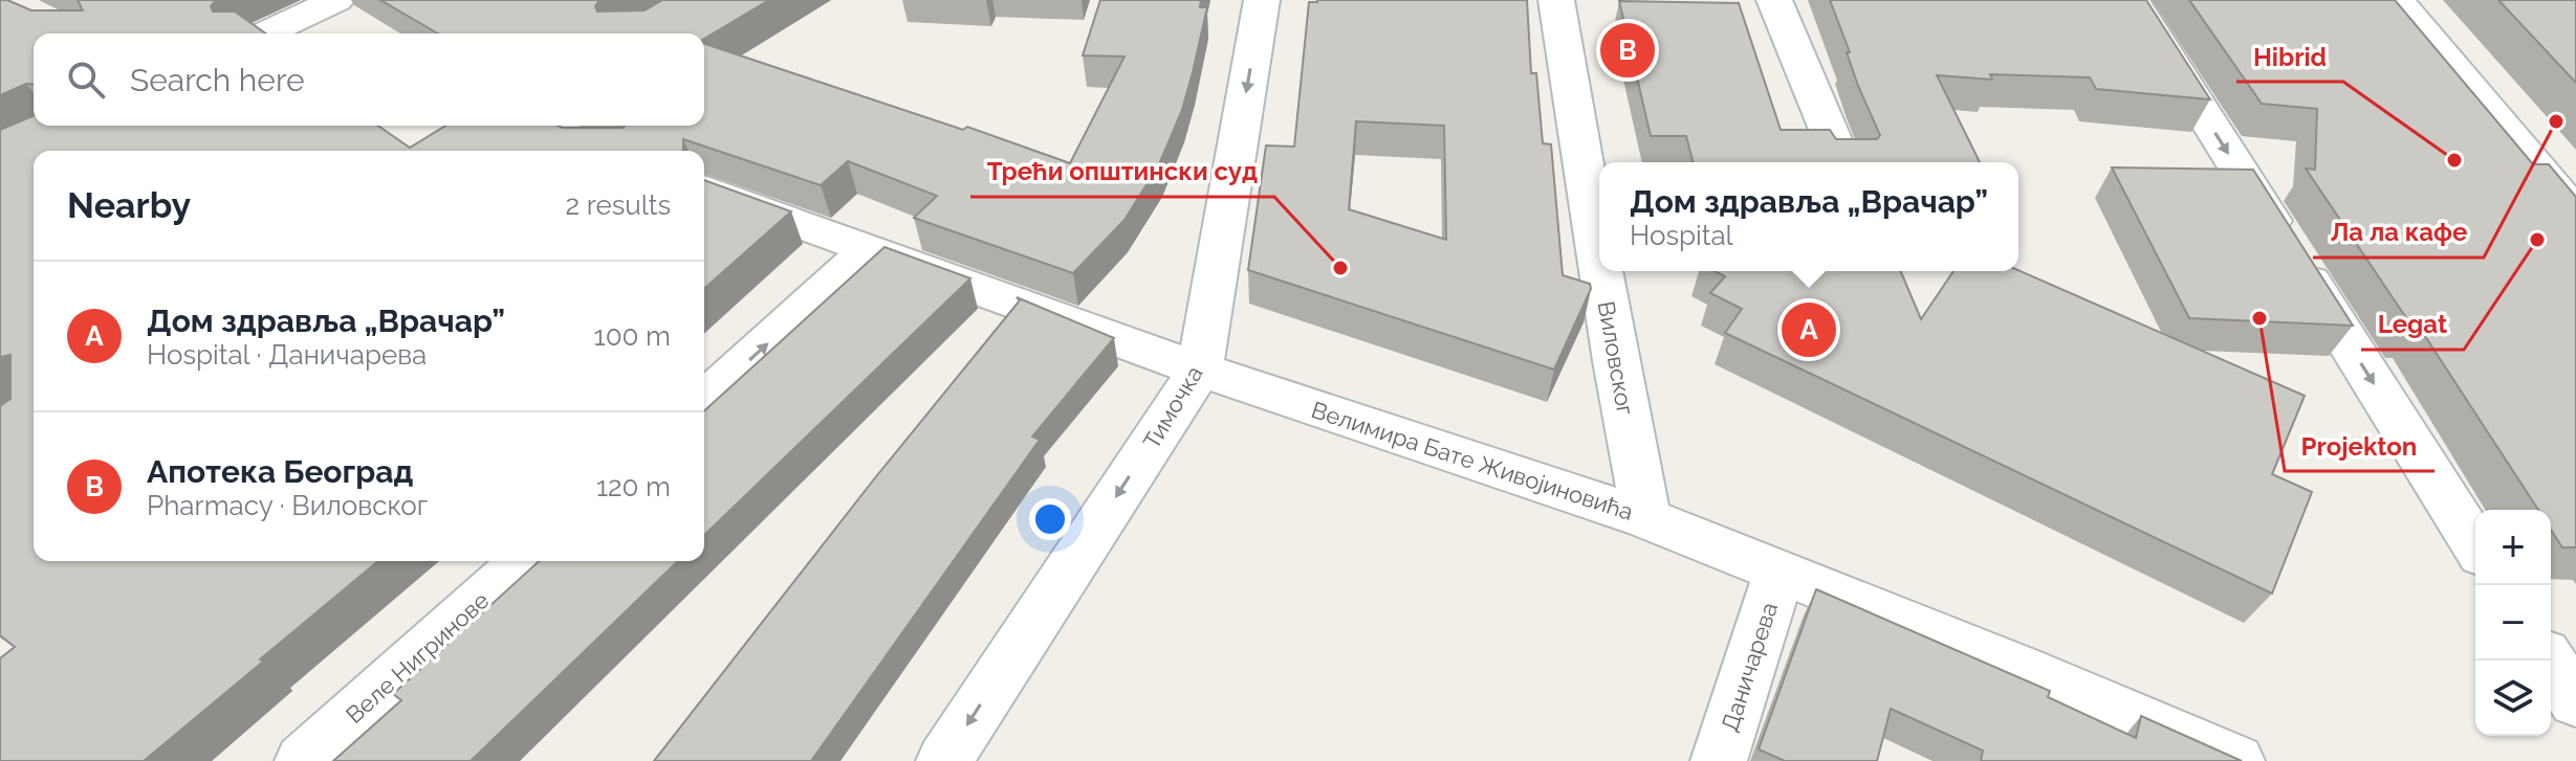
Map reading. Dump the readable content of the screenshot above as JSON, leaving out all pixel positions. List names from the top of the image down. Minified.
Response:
{"streets":{"street":["Виловског","Тимочка","Велимира Бате Живојиновића","Веле Нигринове","Даничарева"]},"crossings":[["Виловског","Велимира Бате Живојиновића"],["Тимочка","Велимира Бате Живојиновића"],["Велимира Бате Живојиновића","Даничарева"]],"one_way":["Тимочка"],"places":["Ла ла кафе","Hibrid","Legat","Трећи општински суд","Projekton"],"page":{"pins":["B","A"],"search":"Search here","heading":["Nearby","2 results"],"popup":["Дом здравља „Врачар”","Hospital"],"list":[{"mark":"A","name":"Дом здравља „Врачар”","note":"Hospital · Даничарева","value":"100 m"},{"mark":"B","name":"Апотека Београд","note":"Pharmacy · Виловског","value":"120 m"}],"map_buttons":["+","−"]}}
